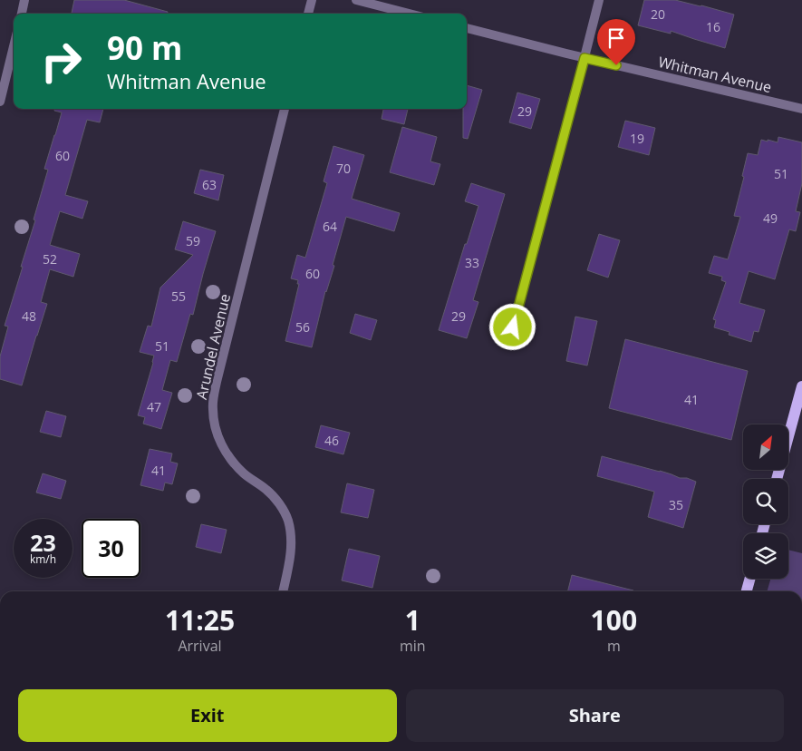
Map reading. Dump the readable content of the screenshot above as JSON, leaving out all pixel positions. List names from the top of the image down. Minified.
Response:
{"streets":{"street":["Whitman Avenue","Arundel Avenue"]},"house_numbers":["20","16","29","19","60","70","51","63","49","64","59","52","33","60","55","48","29","56","51","41","47","46","41","35"],"north":"top right","page":{"turn":["90 m","Whitman Avenue"],"speed":"23 km/h","limit":"30","eta":["11:25","Arrival","1","min","100","m"],"buttons":["Exit","Share"]}}
